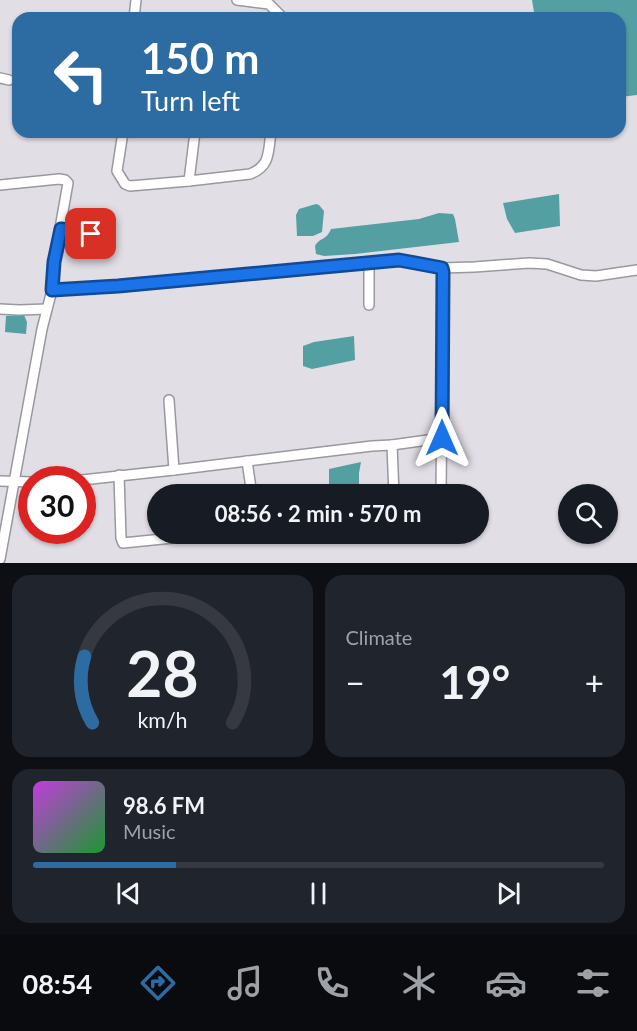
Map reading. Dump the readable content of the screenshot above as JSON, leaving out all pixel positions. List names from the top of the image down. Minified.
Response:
{"page":{"turn":["150 m","Turn left"],"limit":"30","trip":"08:56 · 2 min · 570 m","tile":"Climate","heat":["−","19°","+"],"song":["98.6 FM","Music"],"tabs":"08:54","gauge":["28","km/h"]}}
